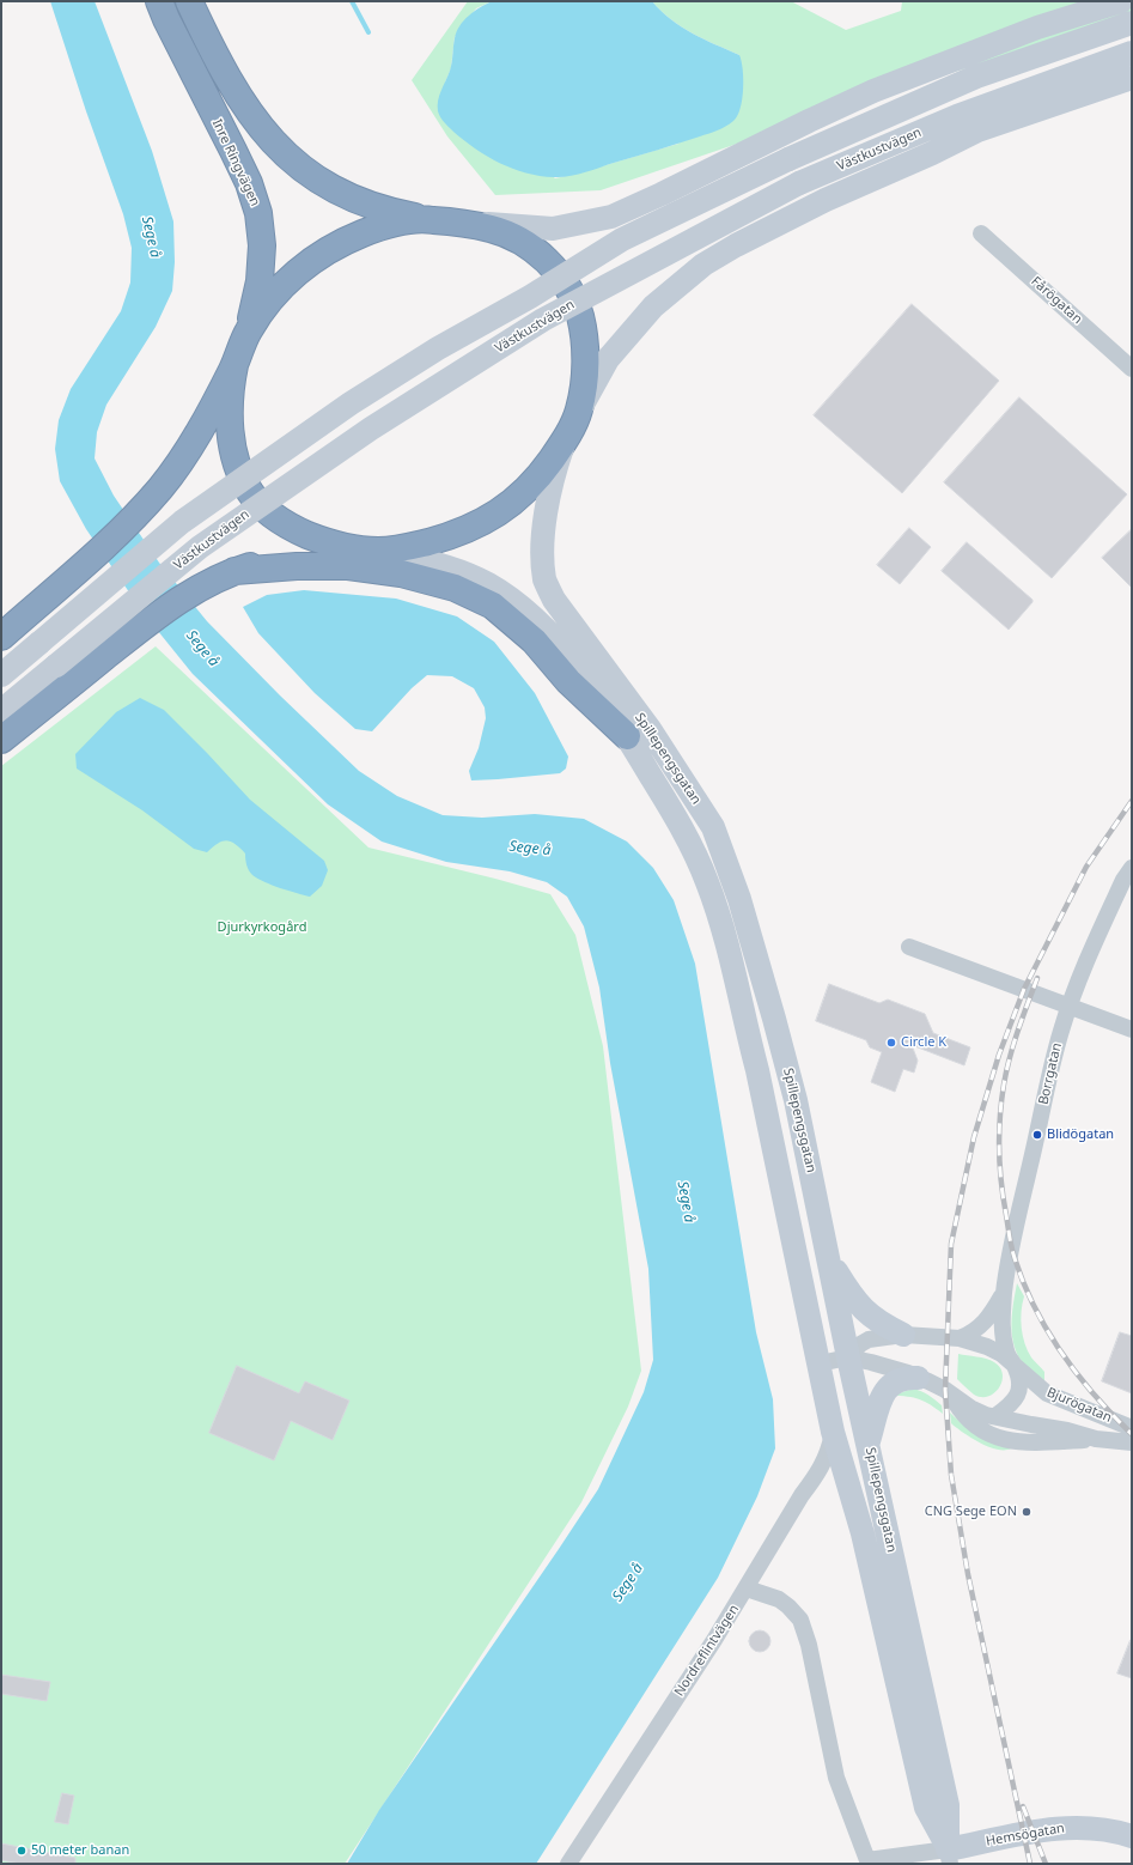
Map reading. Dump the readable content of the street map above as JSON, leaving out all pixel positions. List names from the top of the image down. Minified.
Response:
{"streets":{"highway":["Inre Ringvägen"],"main road":["Västkustvägen","Spillepengsgatan","Hemsögatan"],"street":["Fårögatan","Borrgatan","Bjurögatan","Nordreflintvägen"]},"crossings":[["Spillepengsgatan","Bjurögatan"],["Spillepengsgatan","Nordreflintvägen"],["Spillepengsgatan","Hemsögatan"],["Borrgatan","Bjurögatan"]],"water":["Sege å"],"parks":["Djurkyrkogård"],"places":["Circle K","Blidögatan","CNG Sege EON","50 meter banan"]}
